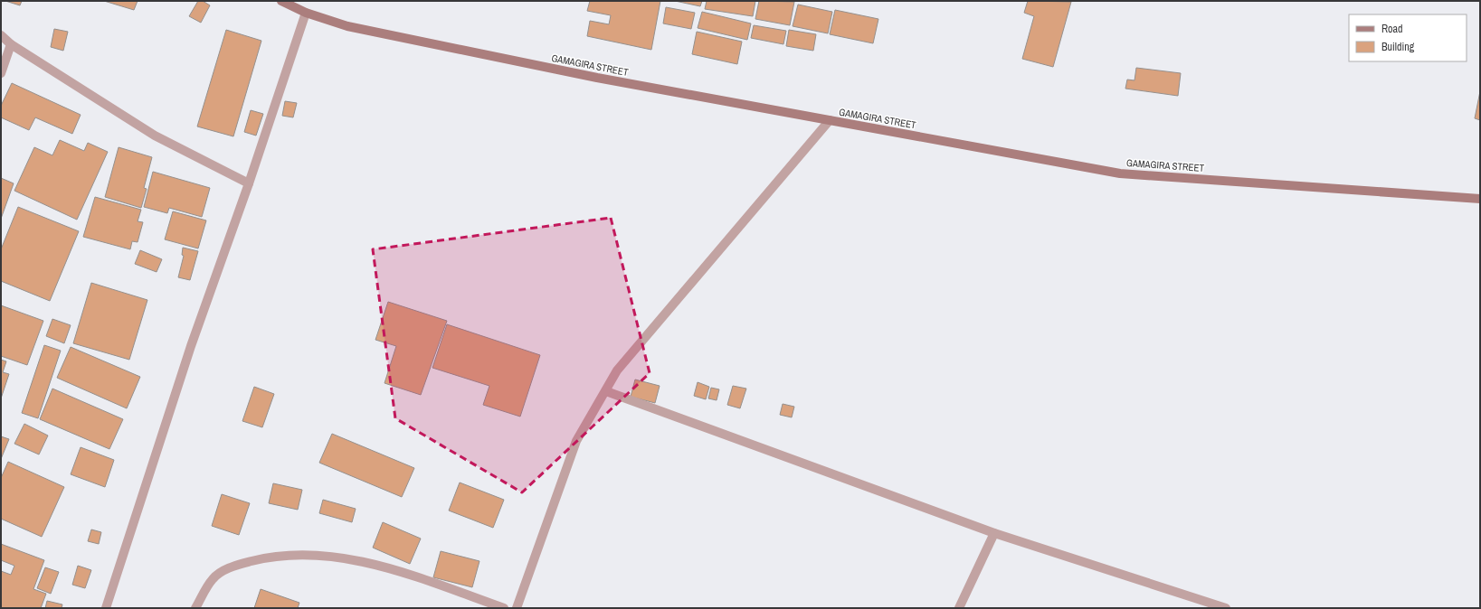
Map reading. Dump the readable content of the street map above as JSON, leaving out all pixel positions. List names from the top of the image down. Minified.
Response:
{"streets":{"street":["GAMAGIRA STREET"]},"legend":["Road","Building"]}
